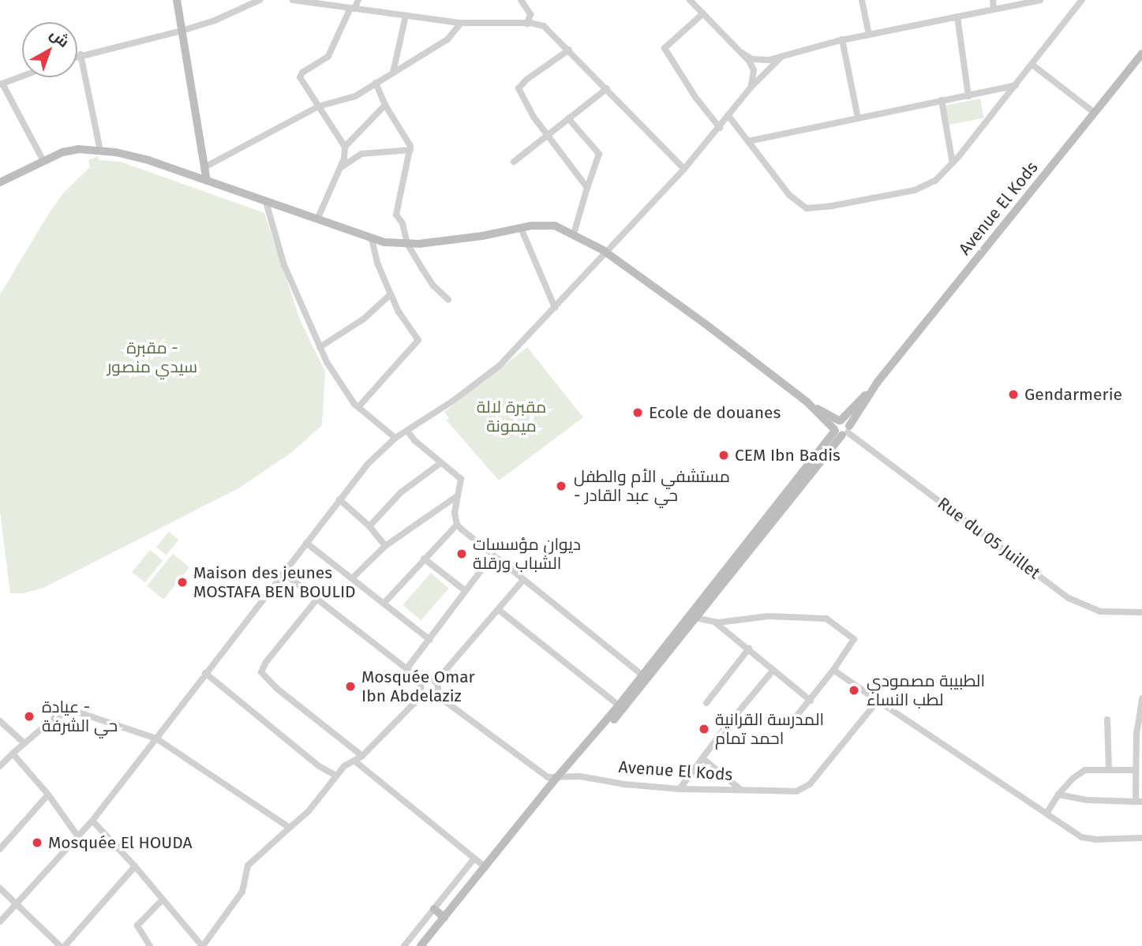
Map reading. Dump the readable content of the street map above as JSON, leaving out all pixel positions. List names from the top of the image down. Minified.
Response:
{"streets":{"main road":["Avenue El Kods"],"street":["Rue du 05 Juillet"]},"crossings":[["Avenue El Kods","Rue du 05 Juillet"]],"parks":["مقبرة - سيدي منصور","مقبرة لالة ميمونة"],"places":["Gendarmerie","Ecole de douanes","CEM Ibn Badis","مستشفي الأم والطفل - حي عبد القادر","ديوان مؤسسات الشباب ورقلة","Maison des jeunes MOSTAFA BEN BOULID","Mosquée Omar Ibn Abdelaziz","الطبيبة مصمودي لطب النساء","عيادة - حي الشرفة","المدرسة القرانية احمد تمام","Mosquée El HOUDA"],"north":"top right"}
